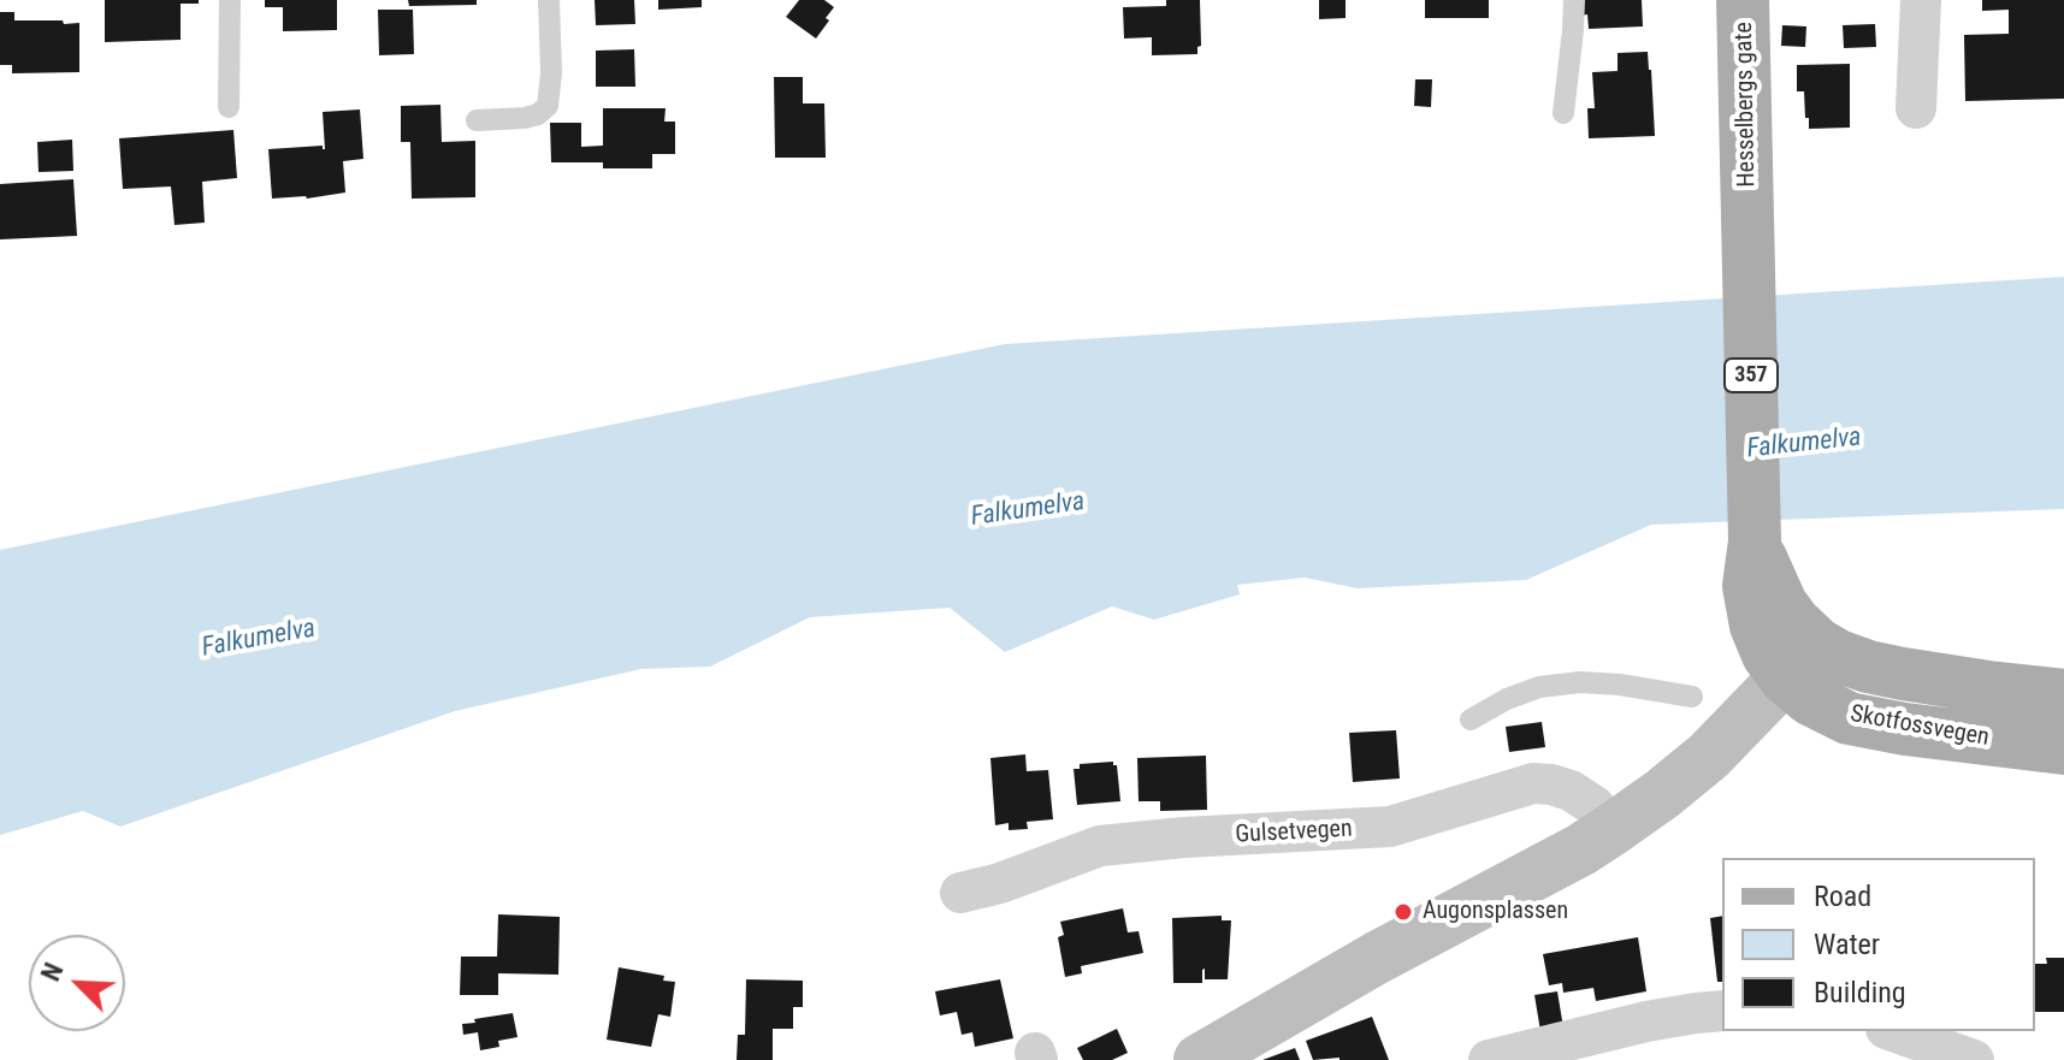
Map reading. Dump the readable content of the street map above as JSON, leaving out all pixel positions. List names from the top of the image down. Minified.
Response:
{"streets":{"main road":["Hesselbergs gate","357","Skotfossvegen"],"street":["Gulsetvegen"]},"crossings":[["Hesselbergs gate","Skotfossvegen"]],"water":["Falkumelva"],"places":["Augonsplassen"],"legend":["Road","Water","Building"],"north":"top left"}
